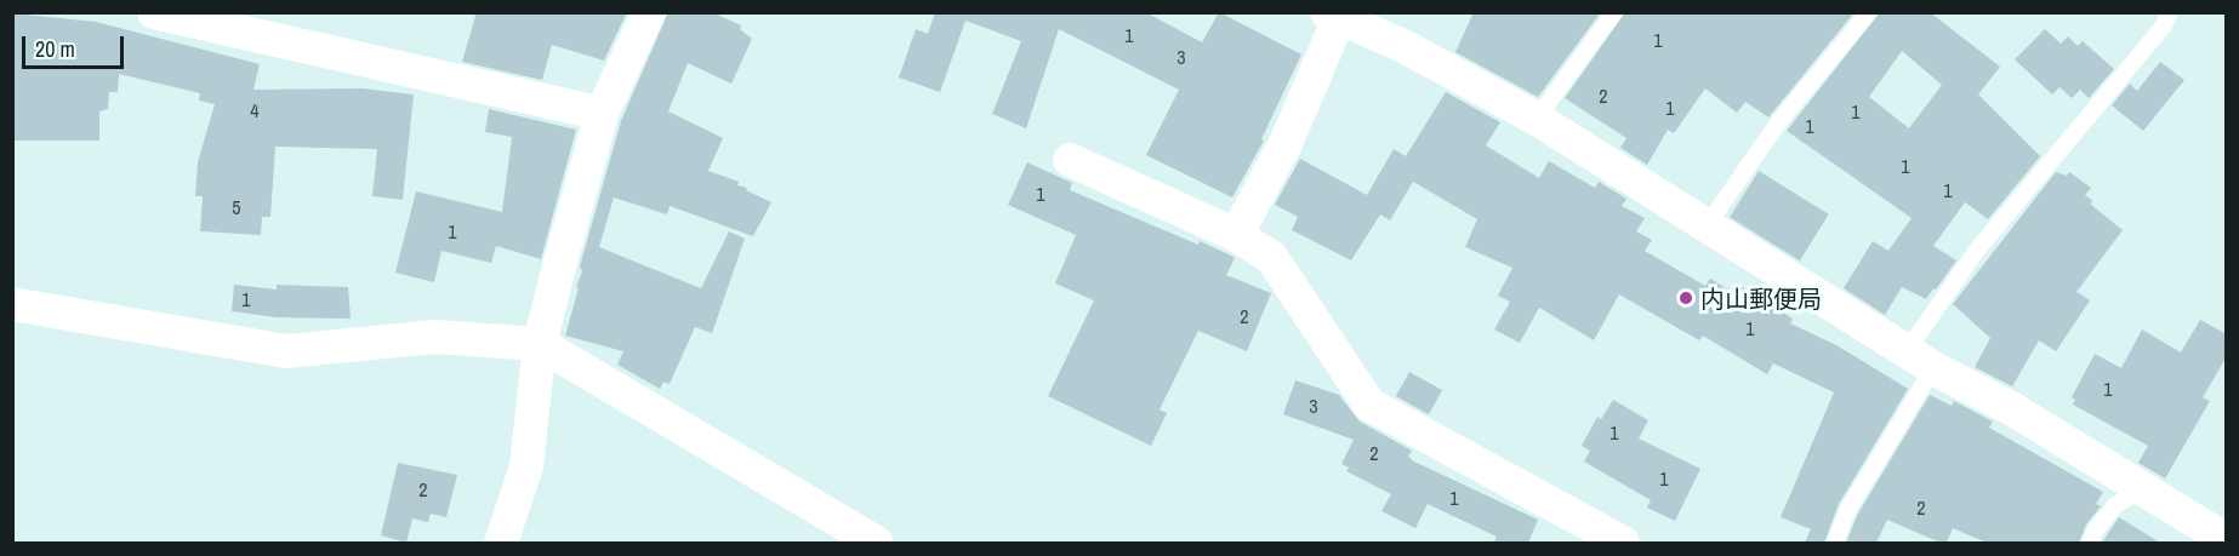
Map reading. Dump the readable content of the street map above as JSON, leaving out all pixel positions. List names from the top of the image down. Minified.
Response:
{"places":["内山郵便局"],"house_numbers":["1","1","3","2","1","4","1","1","1","1","1","5","1","1","2","1","1","3","1","2","1","2","1","2"],"scale_bar":"20 m"}
